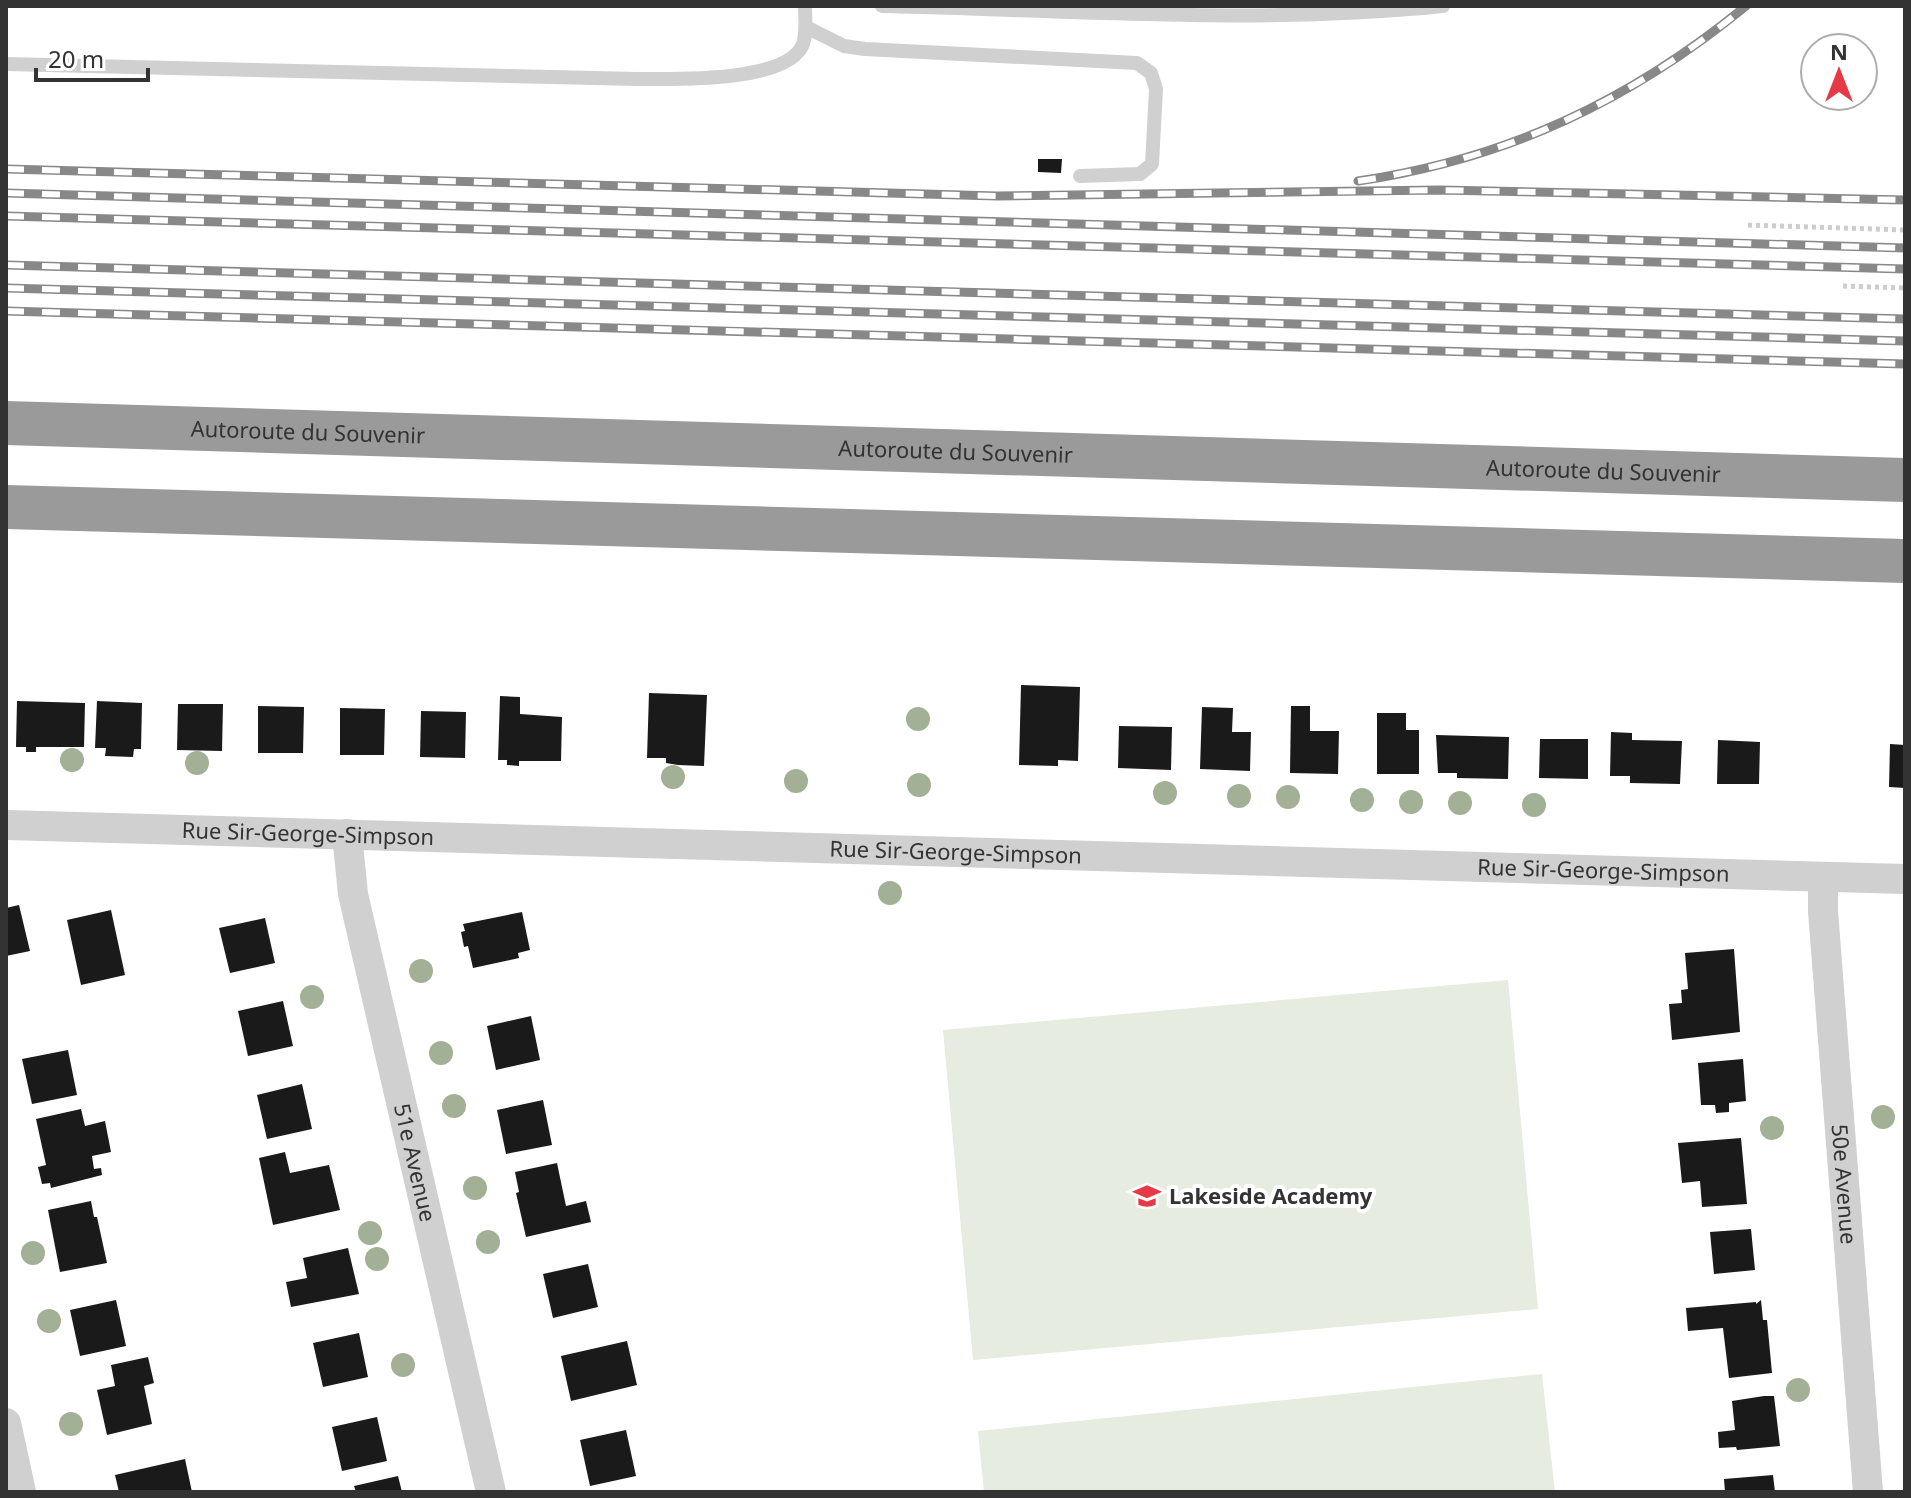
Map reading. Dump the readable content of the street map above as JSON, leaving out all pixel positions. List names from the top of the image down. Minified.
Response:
{"streets":{"highway":["Autoroute du Souvenir"],"street":["Rue Sir-George-Simpson","51e Avenue","50e Avenue"]},"crossings":[["Rue Sir-George-Simpson","51e Avenue"],["Rue Sir-George-Simpson","50e Avenue"]],"places":{"school or university":["Lakeside Academy"]},"scale_bar":"20 m","north":"top"}
